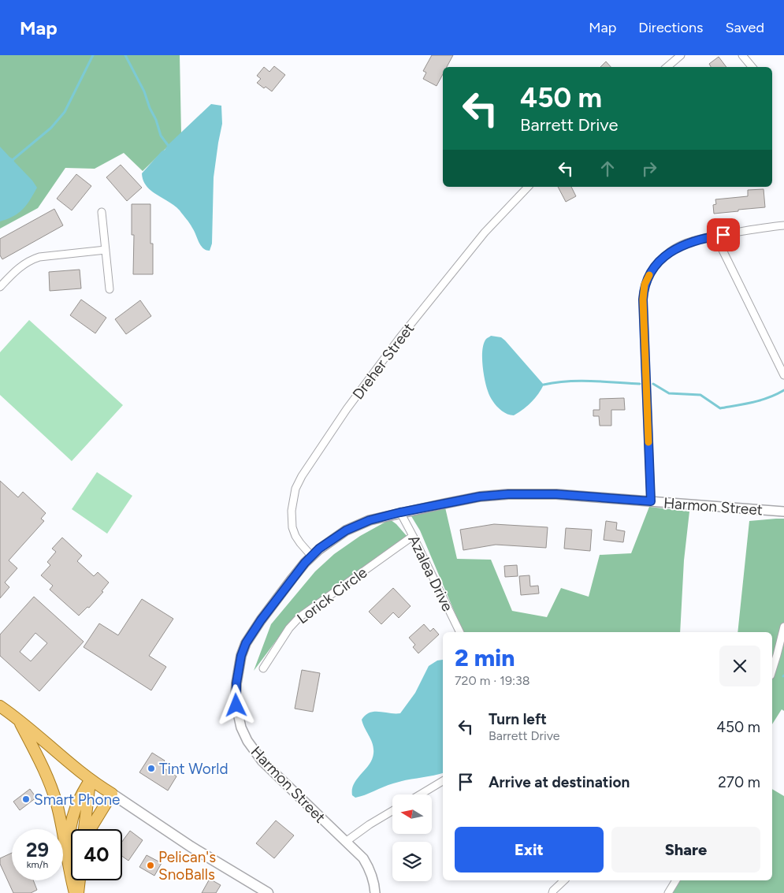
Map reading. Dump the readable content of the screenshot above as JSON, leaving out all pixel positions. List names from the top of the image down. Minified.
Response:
{"streets":{"street":["Dreher Street","Harmon Street","Azalea Drive","Lorick Circle"]},"crossings":[["Dreher Street","Harmon Street"],["Harmon Street","Azalea Drive"],["Azalea Drive","Lorick Circle"]],"places":["Tint World","Smart Phone","Pelican's SnoBalls"],"north":"left","page":{"header":"Map","nav":["Map","Directions","Saved"],"turn":["450 m","Barrett Drive"],"heading":["2 min","720 m · 19:38"],"list":[{"name":"Turn left","note":"Barrett Drive","value":"450 m"},{"name":"Arrive at destination","value":"270 m"}],"buttons":["Exit","Share"],"speed":"29 km/h","limit":"40"}}
